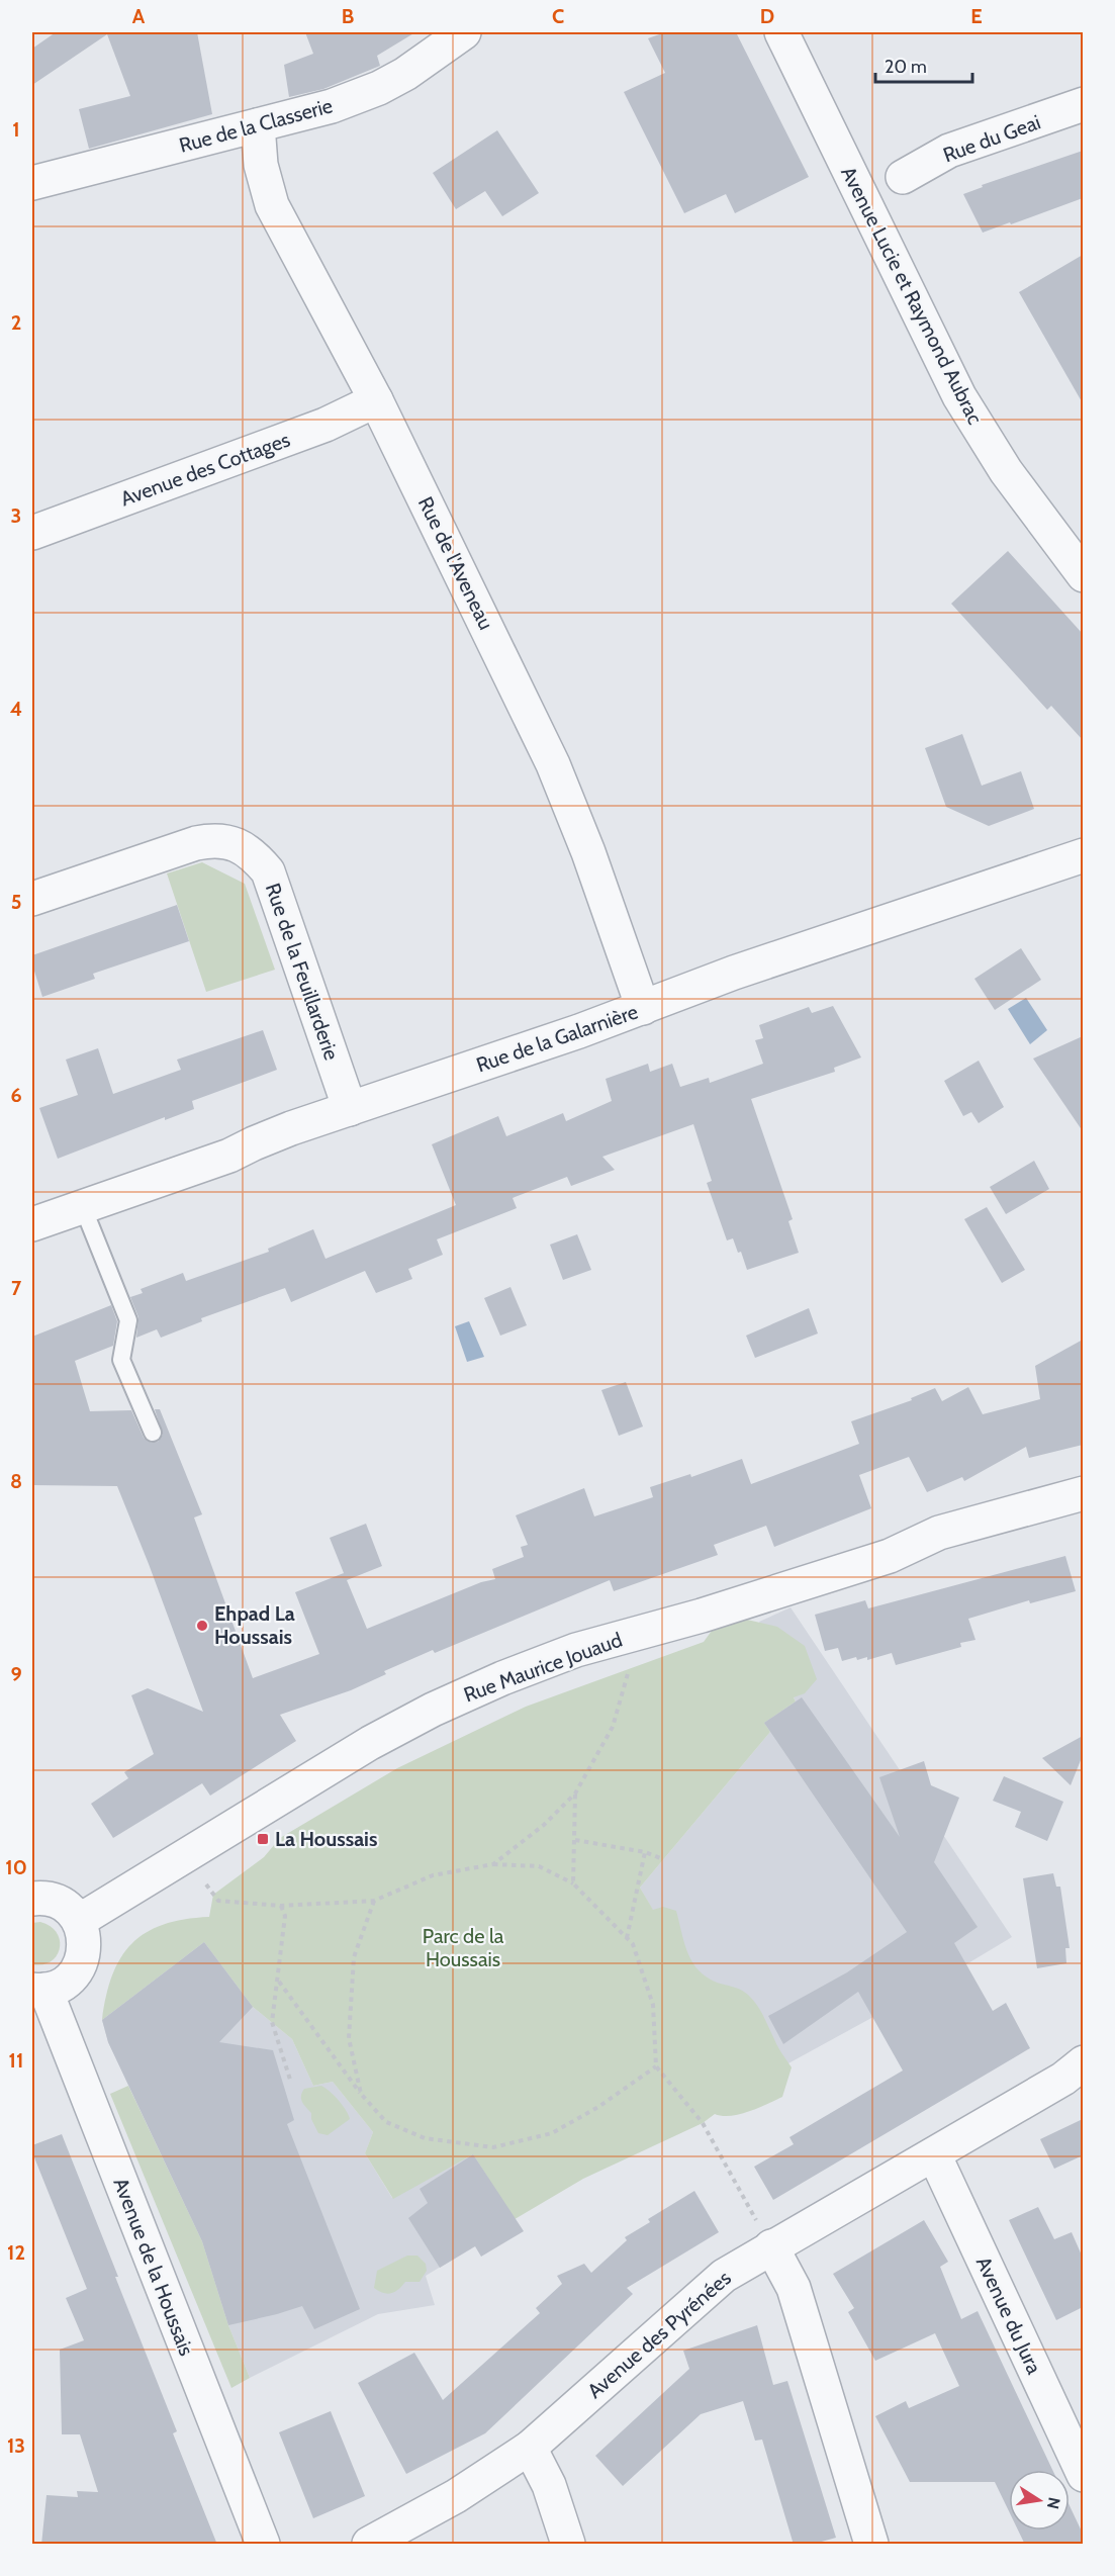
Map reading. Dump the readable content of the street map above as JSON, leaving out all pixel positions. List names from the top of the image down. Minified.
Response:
{"streets":{"street":["Rue de la Classerie","Rue du Geai","Avenue Lucie et Raymond Aubrac","Avenue des Cottages","Rue de l'Aveneau","Rue de la Feuillarderie","Rue de la Galarnière","Rue Maurice Jouaud","Avenue de la Houssais","Avenue du Jura","Avenue des Pyrénées"]},"crossings":[["Rue de la Classerie","Rue de l'Aveneau"],["Avenue des Cottages","Rue de l'Aveneau"],["Rue de l'Aveneau","Rue de la Galarnière"],["Rue de la Feuillarderie","Rue de la Galarnière"],["Avenue du Jura","Avenue des Pyrénées"]],"parks":["Parc de la Houssais"],"places":{"other":["Ehpad La Houssais"],"transit":["La Houssais"]},"scale_bar":"20 m","north":"right","grid":{"columns":["A","B","C","D","E"],"rows":["1","2","3","4","5","6","7","8","9","10","11","12","13"]}}
